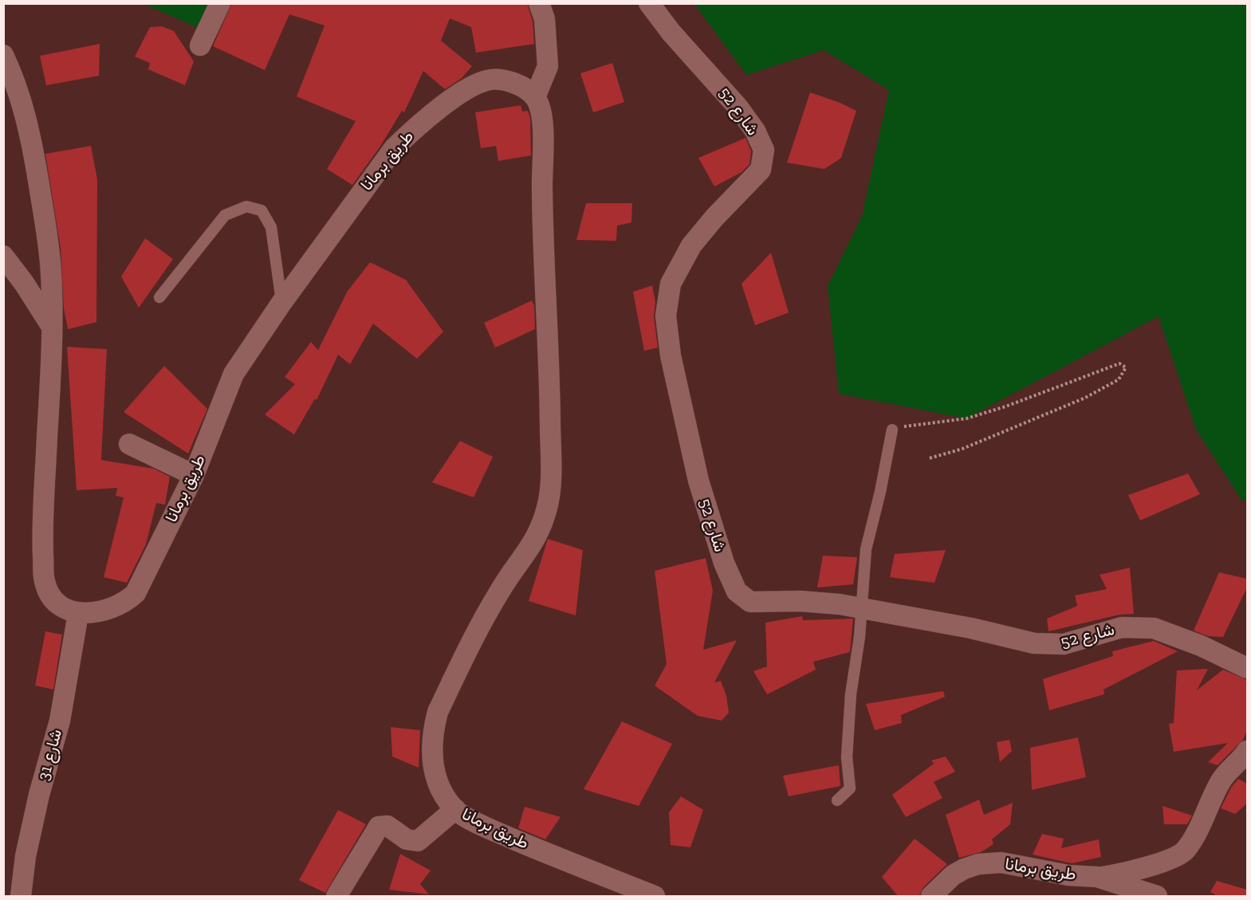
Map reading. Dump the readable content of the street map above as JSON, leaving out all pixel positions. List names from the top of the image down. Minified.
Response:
{"streets":{"street":["شارع 52","طريق برمانا","شارع 31"]},"crossings":[["طريق برمانا","شارع 31"]]}
